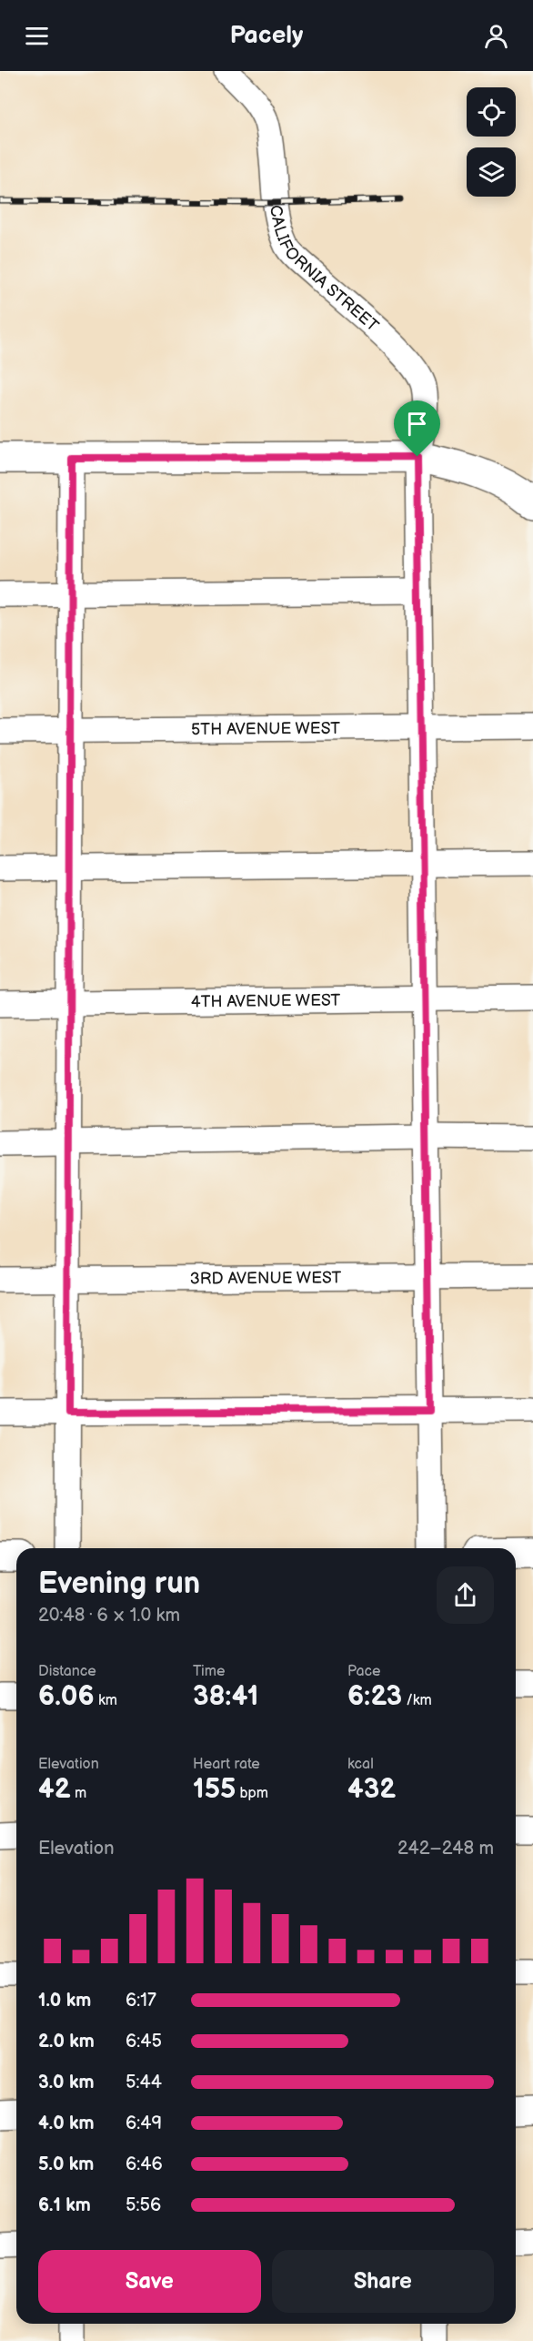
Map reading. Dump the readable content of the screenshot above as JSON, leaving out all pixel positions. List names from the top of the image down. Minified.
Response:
{"streets":{"street":["CALIFORNIA STREET","5TH AVENUE WEST","4TH AVENUE WEST","3RD AVENUE WEST"]},"crossings":[["CALIFORNIA STREET","5TH AVENUE WEST"],["CALIFORNIA STREET","4TH AVENUE WEST"],["CALIFORNIA STREET","3RD AVENUE WEST"]],"page":{"header":"Pacely","heading":["Evening run","20:48 · 6 × 1.0 km"],"stats":[["Distance","6.06 km"],["Time","38:41"],["Pace","6:23 /km"],["Elevation","42 m"],["Heart rate","155 bpm"],["kcal","432"]],"chart":["Elevation","242–248 m"],"list":[{"name":"1.0 km","note":"6:17"},{"name":"2.0 km","note":"6:45"},{"name":"3.0 km","note":"5:44"},{"name":"4.0 km","note":"6:49"},{"name":"5.0 km","note":"6:46"},{"name":"6.1 km","note":"5:56"}],"buttons":["Save","Share"]}}
